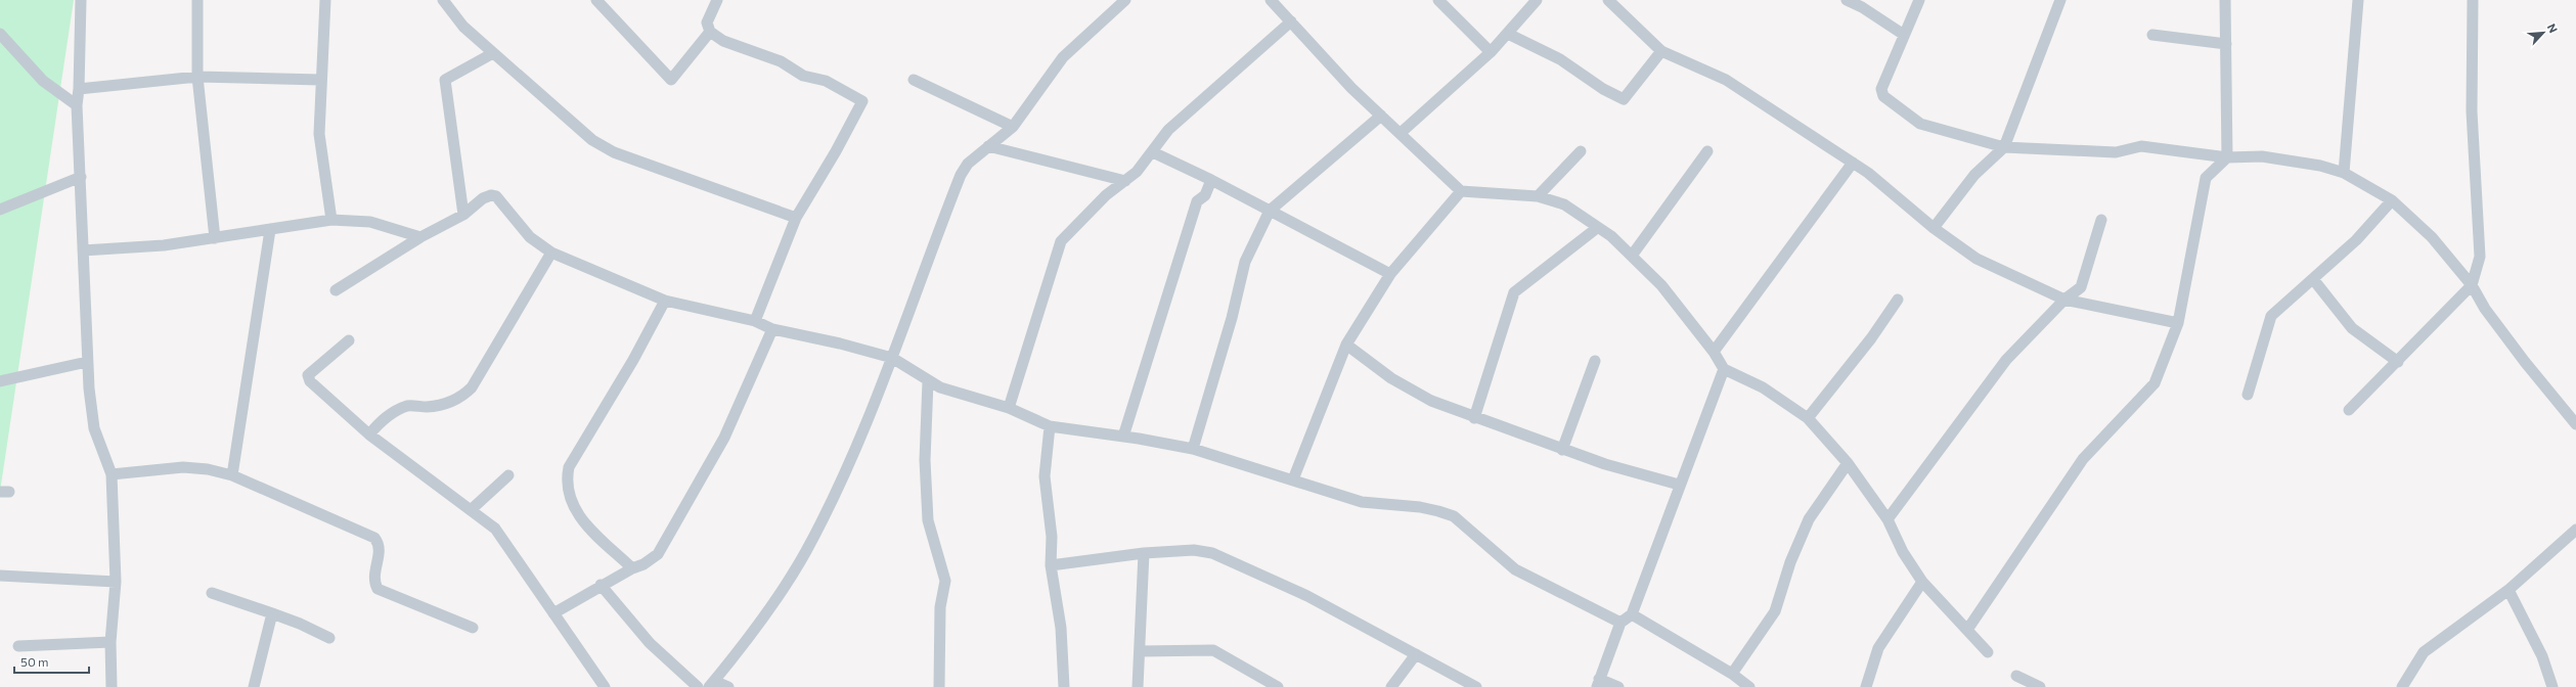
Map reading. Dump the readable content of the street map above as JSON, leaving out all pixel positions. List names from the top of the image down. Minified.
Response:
{"scale_bar":"50 m","north":"top right"}
